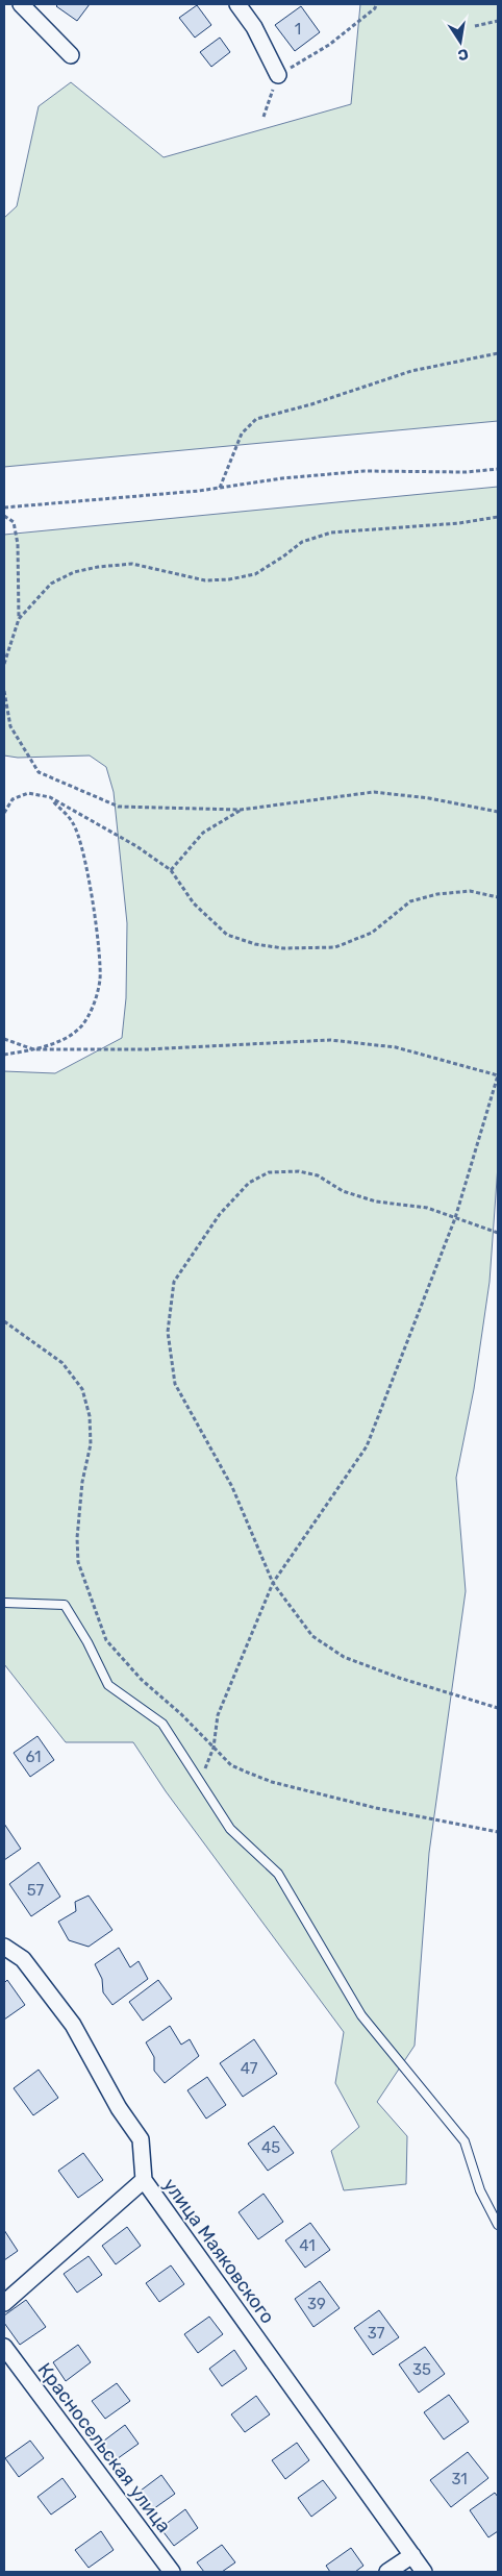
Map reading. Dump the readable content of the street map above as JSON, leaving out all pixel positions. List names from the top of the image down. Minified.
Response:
{"streets":{"street":["улица Маяковского","Красносельская улица"]},"house_numbers":["1","61","57","47","45","41","39","37","35","31"],"north":"bottom"}
